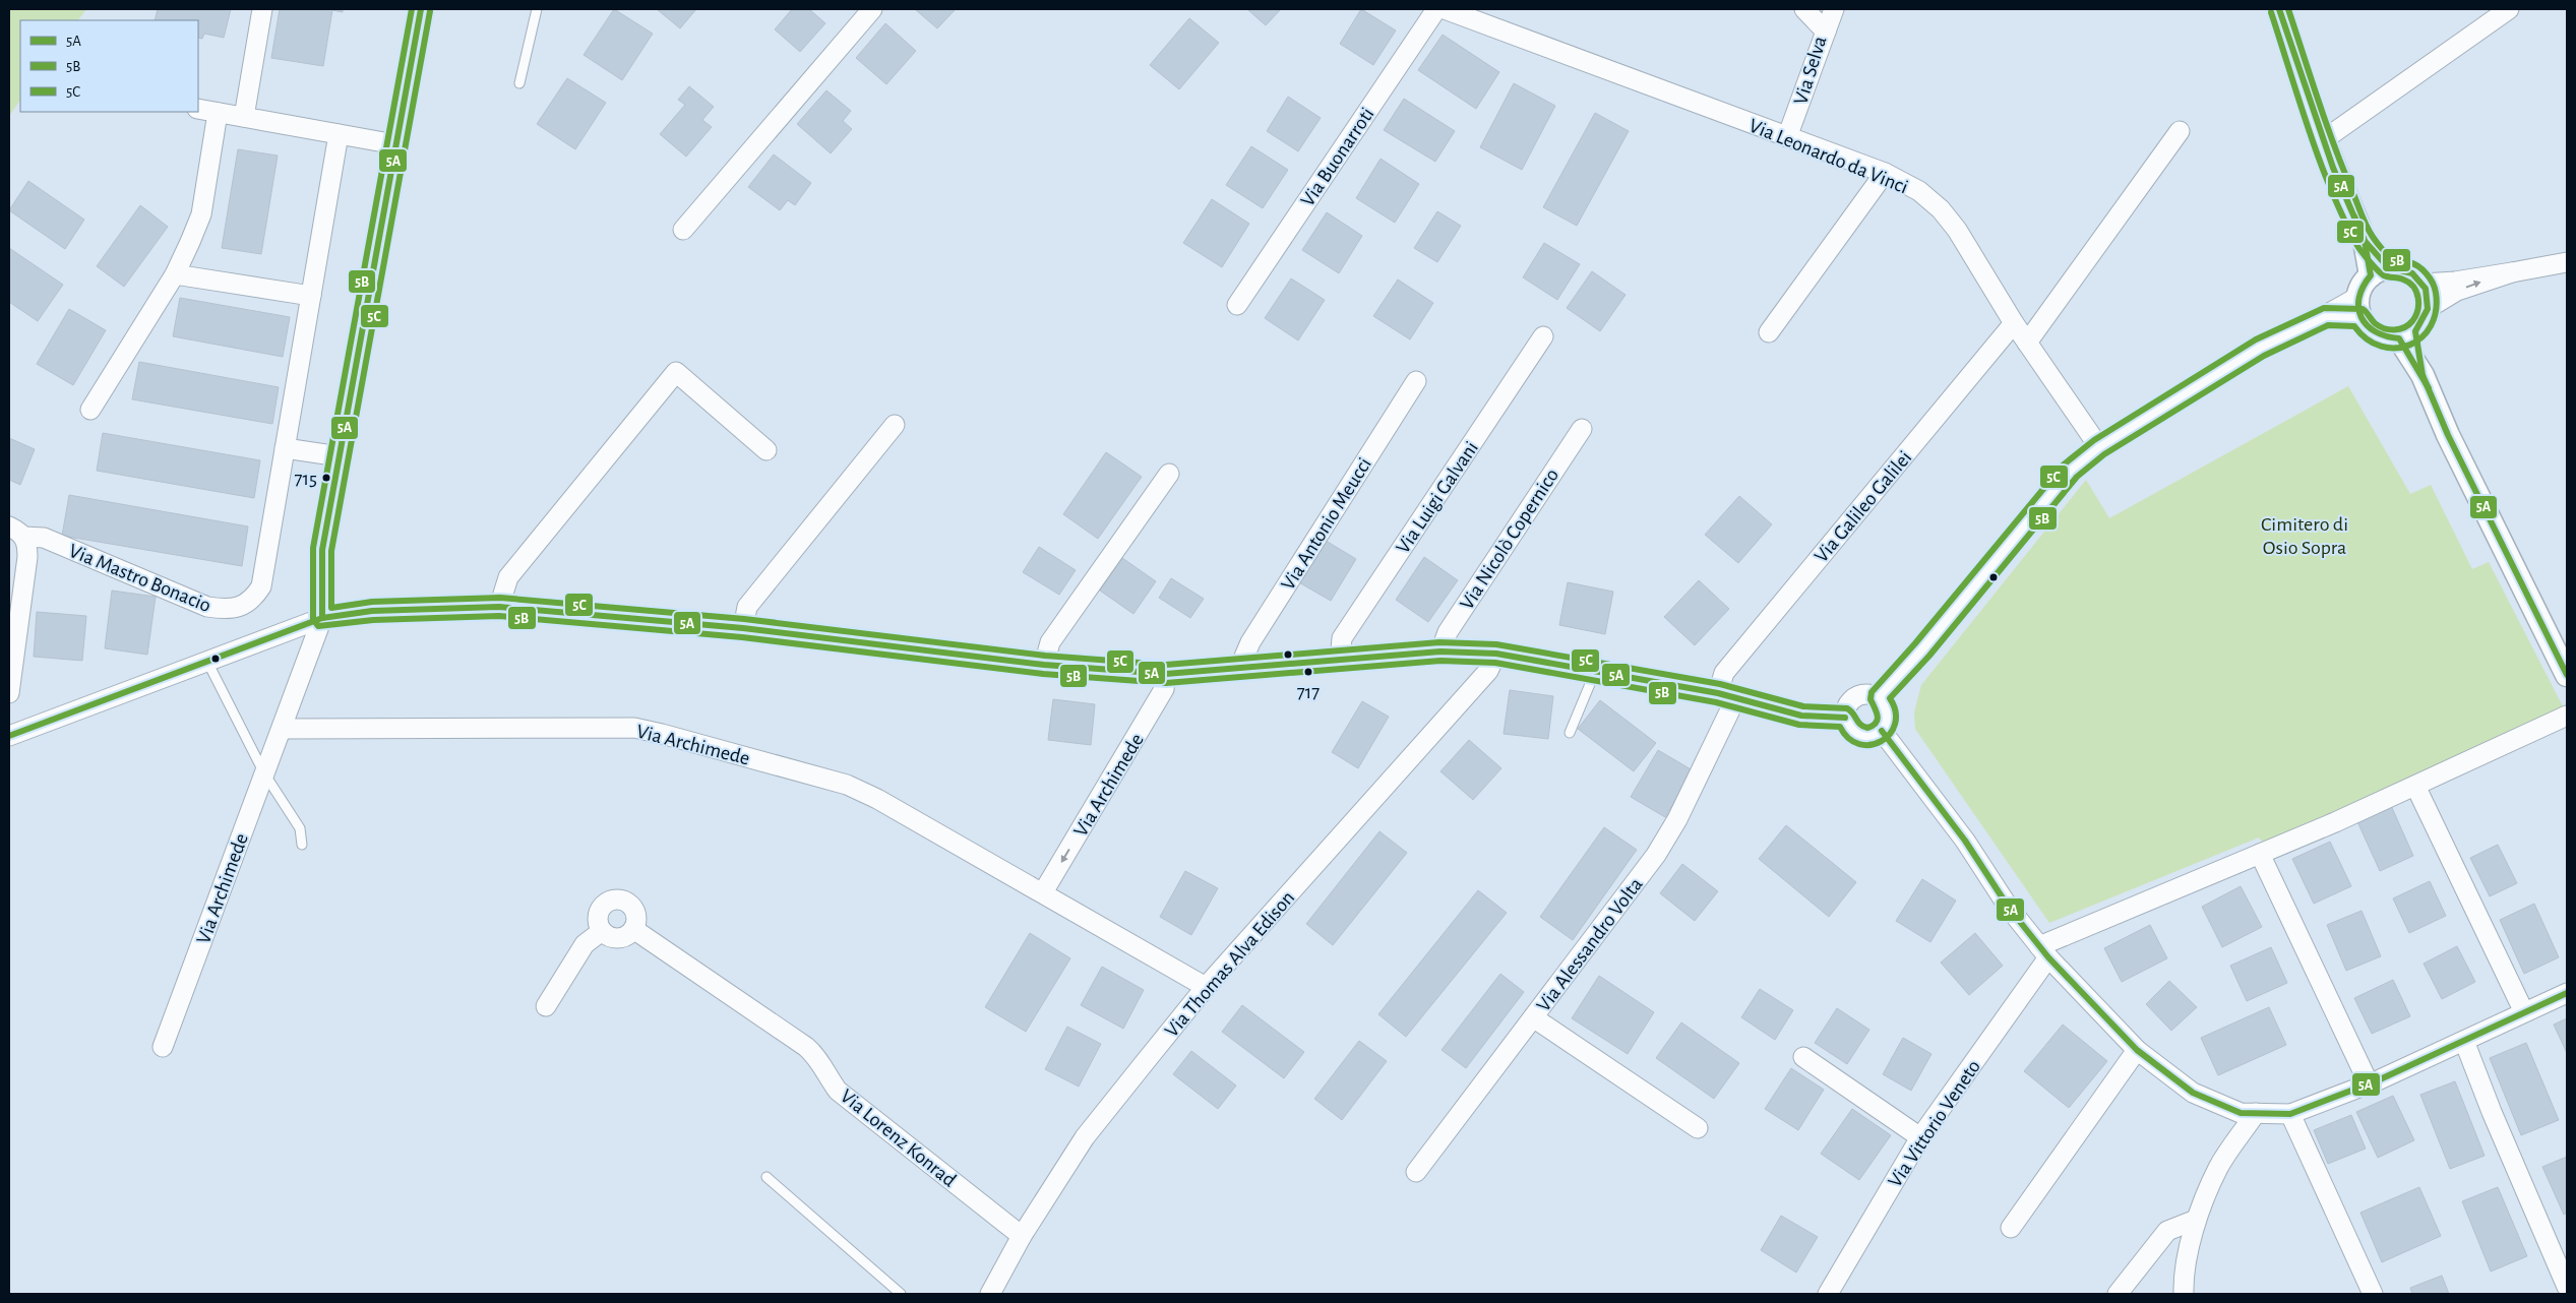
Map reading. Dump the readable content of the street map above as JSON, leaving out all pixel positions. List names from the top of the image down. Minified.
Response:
{"streets":{"street":["Via Selva","Via Leonardo da Vinci","Via Buonarroti","Via Luigi Galvani","Via Galileo Galilei","Via Antonio Meucci","Via Nicolò Copernico","Via Mastro Bonacio","Via Archimede","Via Alessandro Volta","Via Thomas Alva Edison","Via Vittorio Veneto","Via Lorenz Konrad"]},"crossings":[["Via Selva","Via Leonardo da Vinci"],["Via Leonardo da Vinci","Via Galileo Galilei"],["Via Galileo Galilei","Via Alessandro Volta"],["Via Archimede","Via Thomas Alva Edison"],["Via Thomas Alva Edison","Via Lorenz Konrad"]],"parks":["Cimitero di Osio Sopra"],"places":["715","717"],"lines":["transit line 5A","transit line 5B","transit line 5C"],"legend":["5A","5B","5C"]}
